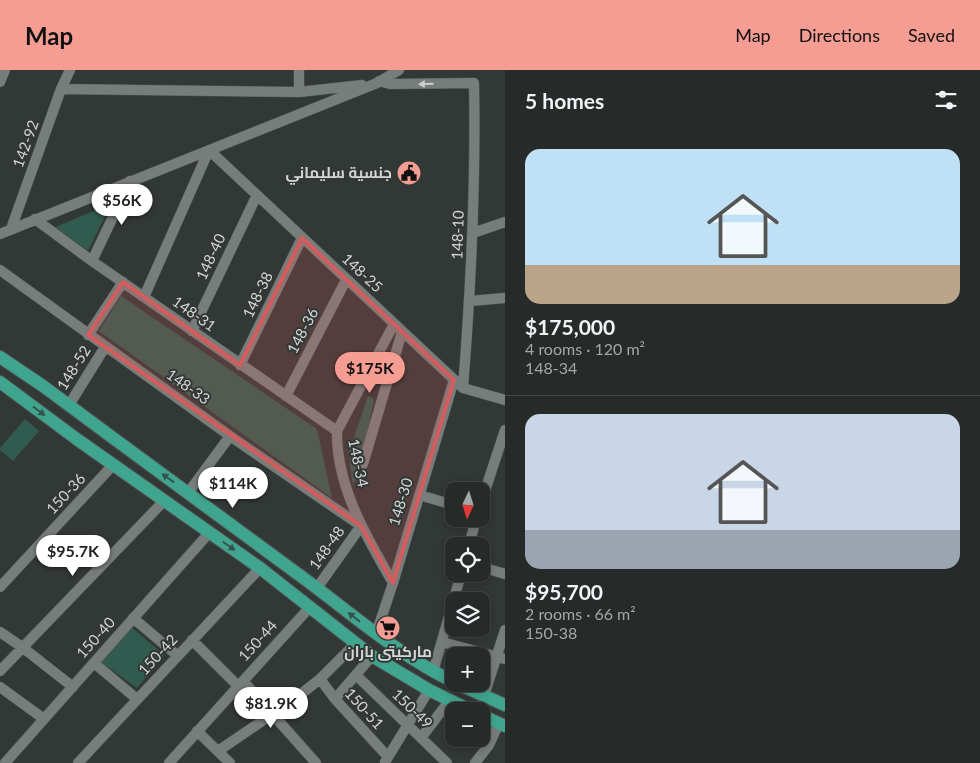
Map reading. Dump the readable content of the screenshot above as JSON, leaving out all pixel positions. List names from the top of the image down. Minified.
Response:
{"streets":{"street":["142-92","148-10","148-40","148-25","148-38","148-31","148-36","148-52","148-33","148-34","150-36","148-30","148-48","150-40","150-44","150-42","150-51","150-49"]},"crossings":[["148-10","148-25"],["148-40","148-25"],["148-40","148-31"],["148-25","148-38"],["148-25","148-36"],["148-25","148-34"],["148-25","148-30"],["148-38","148-31"],["148-31","148-36"],["148-31","148-34"],["148-52","148-33"],["148-33","148-34"],["148-33","148-48"],["148-34","148-30"],["148-34","148-48"]],"places":{"public building":["جنسية سليماني"],"supermarket":["ماركيتى باران"]},"north":"bottom","page":{"header":"Map","nav":["Map","Directions","Saved"],"heading":"5 homes","list":[{"name":"$175,000","note":"4 rooms · 120 m² · 148-34"},{"name":"$95,700","note":"2 rooms · 66 m² · 150-38"}],"price":["$56K","$175K","$114K","$95.7K","$81.9K"],"map_buttons":["+","−"]}}
